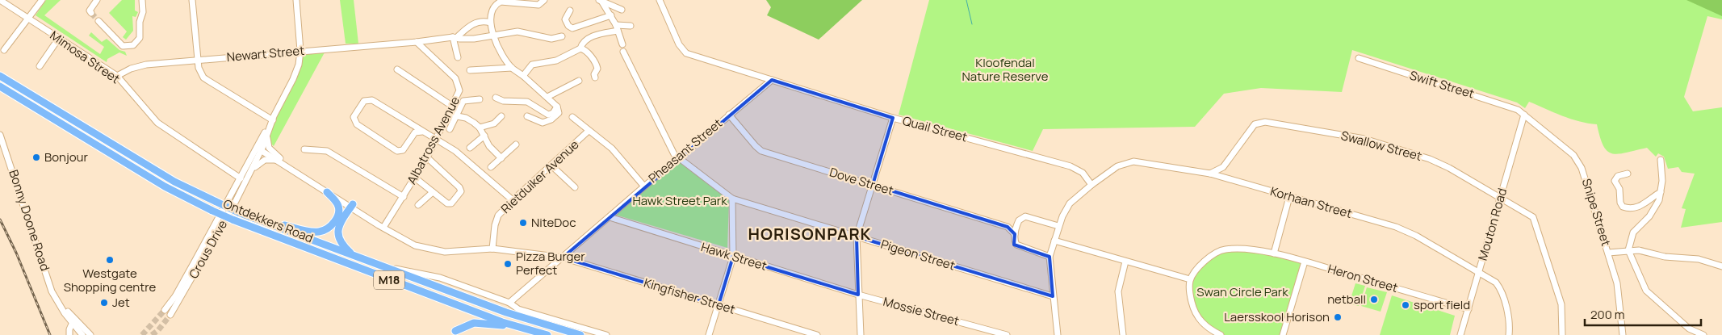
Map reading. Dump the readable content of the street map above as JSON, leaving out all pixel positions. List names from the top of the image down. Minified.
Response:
{"streets":{"main road":["Ontdekkers Road","M18"],"street":["Newart Street","Mimosa Street","Swift Street","Quail Street","Albatross Avenue","Swallow Street","Pheasant Street","Rietduiker Avenue","Dove Street","Korhaan Street","Snipe Street","Bonny Doone Road","Mouton Road","Crous Drive","Pigeon Street","Hawk Street","Heron Street","Kingfisher Street","Mossie Street"]},"crossings":[["Newart Street","Mimosa Street"],["Newart Street","Albatross Avenue"],["Newart Street","Crous Drive"],["Mimosa Street","Crous Drive"],["Swift Street","Snipe Street"],["Swift Street","Mouton Road"],["Quail Street","Pheasant Street"],["Quail Street","Korhaan Street"],["Albatross Avenue","Kingfisher Street"],["Swallow Street","Mouton Road"],["Pheasant Street","Dove Street"],["Pheasant Street","Ontdekkers Road"],["Pheasant Street","Pigeon Street"],["Pheasant Street","Hawk Street"],["Pheasant Street","Kingfisher Street"],["Rietduiker Avenue","Kingfisher Street"],["Korhaan Street","Mouton Road"],["Snipe Street","Mouton Road"],["Mouton Road","Heron Street"],["Hawk Street","Mossie Street"]],"districts":["HORISONPARK"],"parks":["Kloofendal Nature Reserve","Hawk Street Park","Swan Circle Park"],"places":["Bonjour","NiteDoc","Westgate Shopping centre","Pizza Burger Perfect","netball","Jet","sport field","Laersskool Horison"],"scale_bar":"200 m"}
